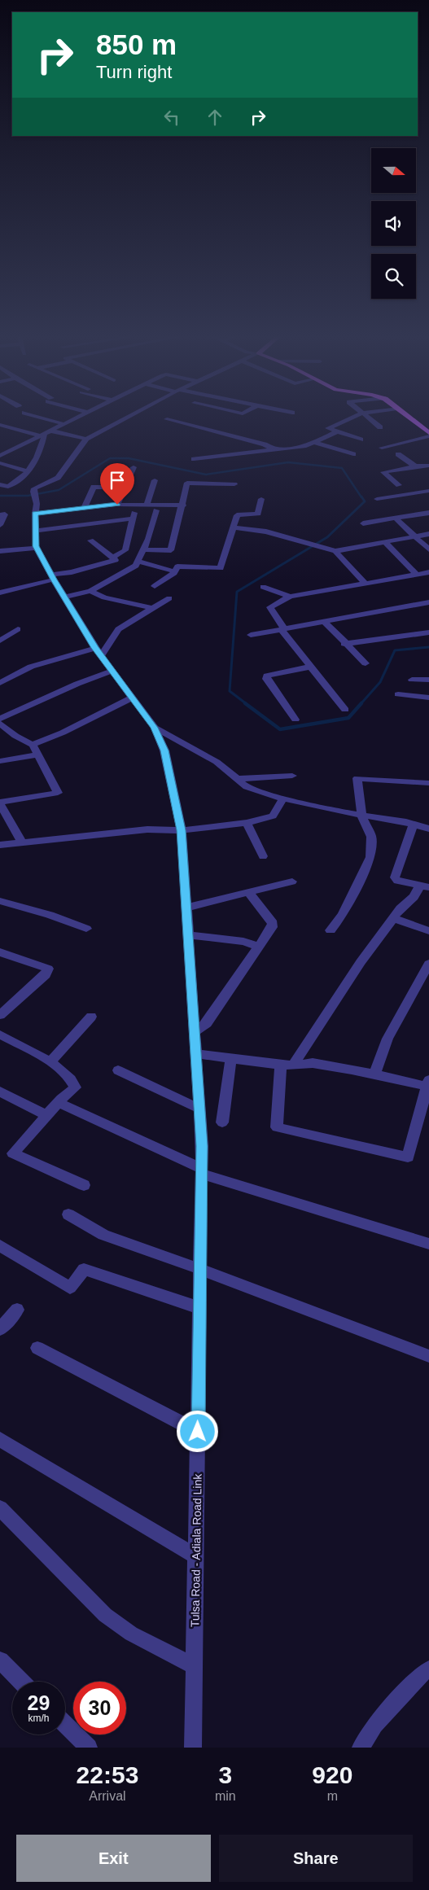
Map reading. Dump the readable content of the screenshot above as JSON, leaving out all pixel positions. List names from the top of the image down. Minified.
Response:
{"streets":{"street":["Tulsa Road - Adiala Road Link"]},"north":"right","page":{"turn":["850 m","Turn right"],"speed":"29 km/h","limit":"30","eta":["22:53","Arrival","3","min","920","m"],"buttons":["Exit","Share"]}}
